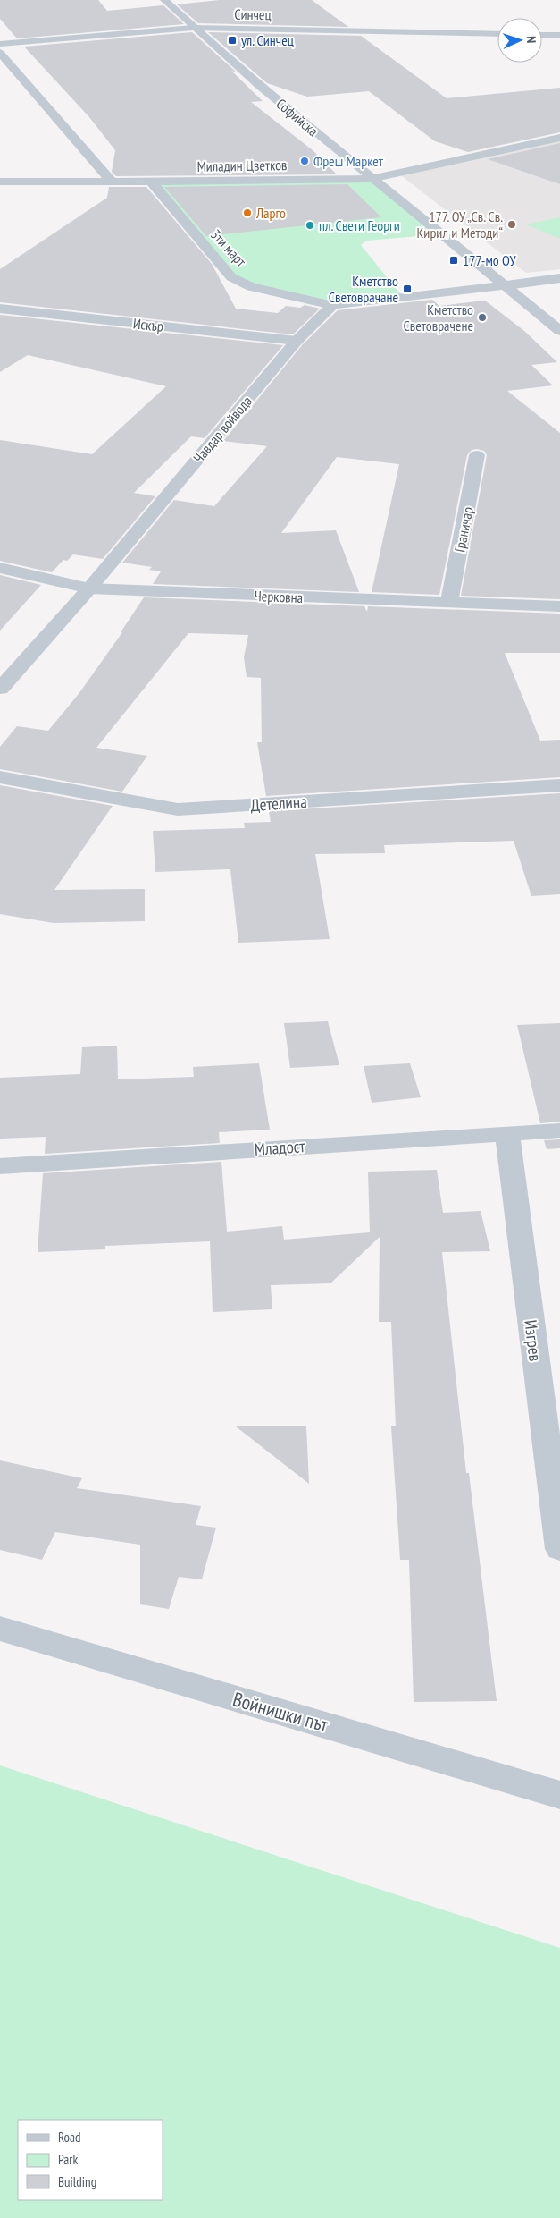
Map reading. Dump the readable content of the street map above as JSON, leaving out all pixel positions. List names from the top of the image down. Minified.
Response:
{"streets":{"street":["Синчец","Софийска","Миладин Цветков","3ти март","Искър","Чавдар войвода","Граничар","Черковна","Детелина","Младост","Изгрев","Войнишки път"]},"crossings":[["Синчец","Софийска"],["Софийска","Миладин Цветков"],["Миладин Цветков","3ти март"],["3ти март","Чавдар войвода"],["Искър","Чавдар войвода"],["Чавдар войвода","Черковна"],["Граничар","Черковна"],["Младост","Изгрев"]],"places":{"transit":["ул. Синчец","177-мо ОУ","Кметство Световрачане"],"other":["Фреш Маркет","Ларго","177. ОУ „Св. Св. Кирил и Методи“","пл. Свети Георги","Кметство Световрачене"]},"legend":["Road","Park","Building"],"north":"right"}
